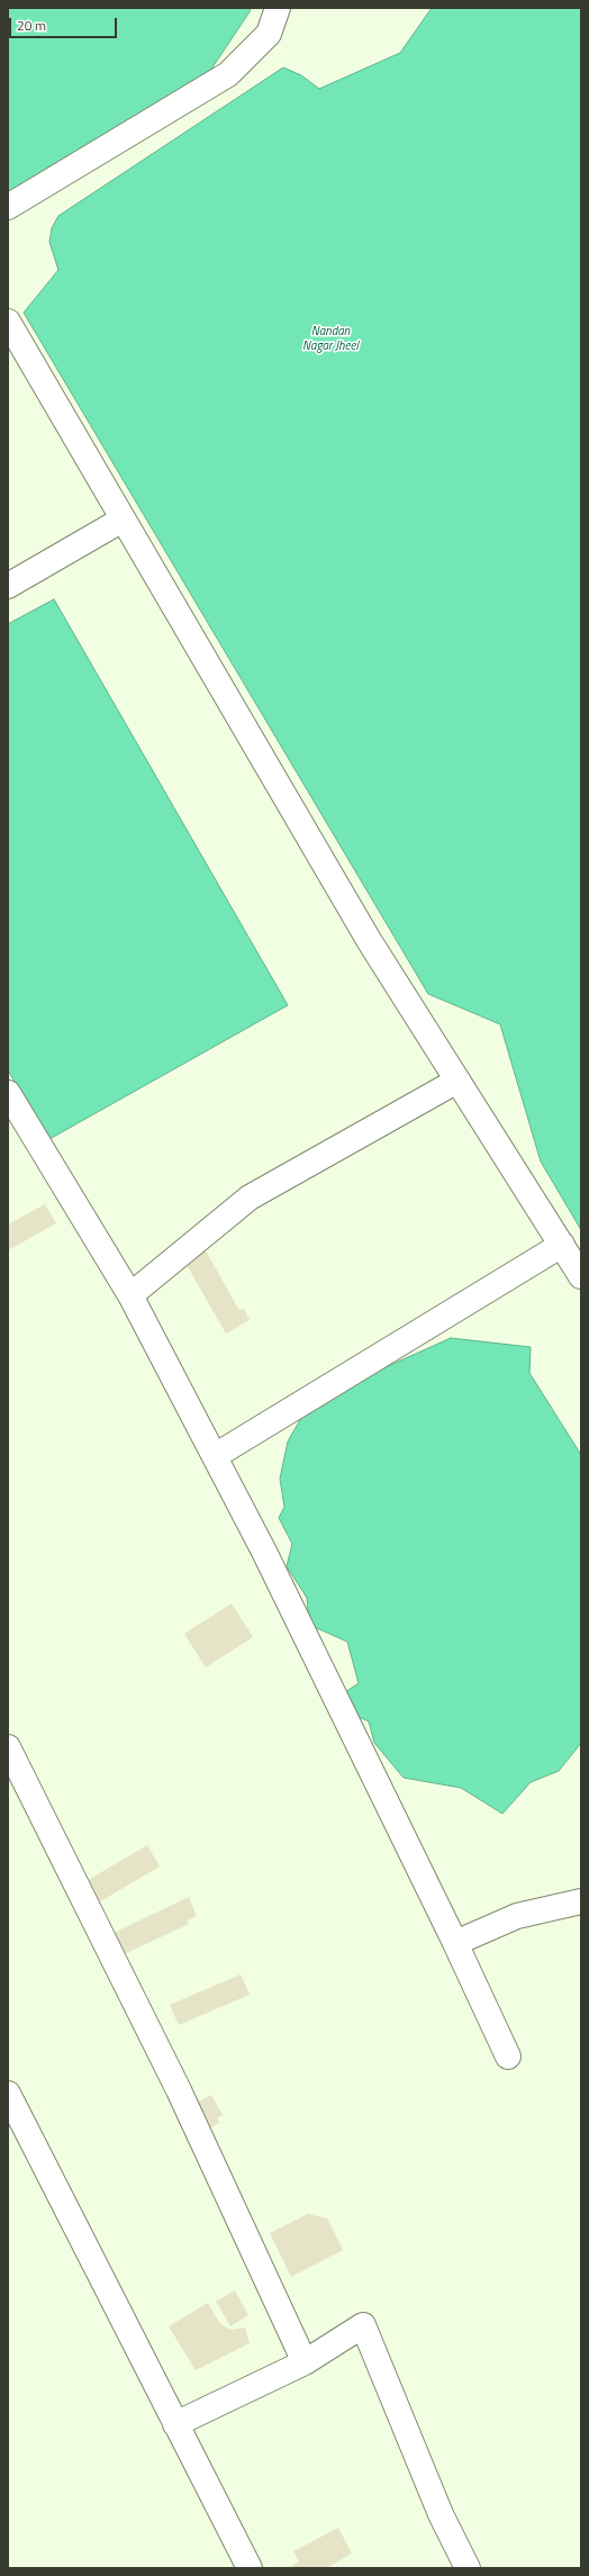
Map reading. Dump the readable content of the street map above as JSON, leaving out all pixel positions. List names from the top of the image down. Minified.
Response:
{"water":["Nandan Nagar Jheel"],"scale_bar":"20 m"}
